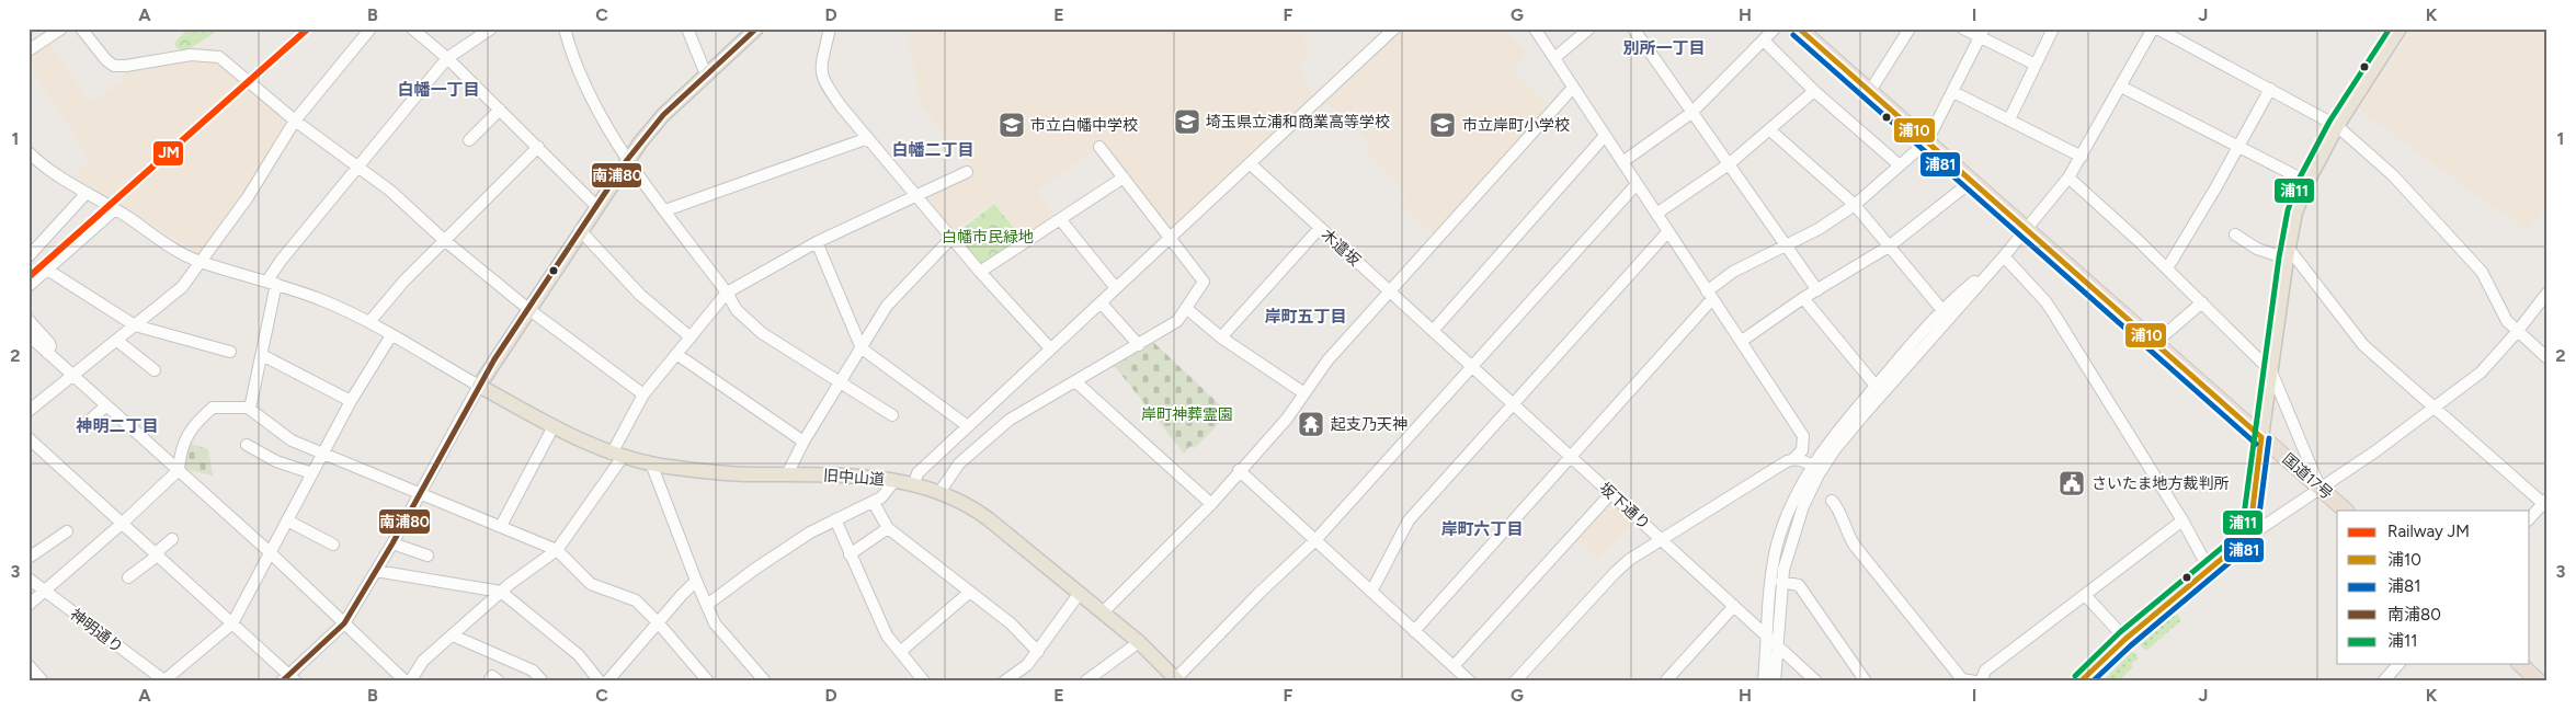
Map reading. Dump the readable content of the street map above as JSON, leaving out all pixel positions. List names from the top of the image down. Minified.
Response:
{"streets":{"highway":["国道17号"],"main road":["旧中山道"],"street":["木遣坂","坂下通り","神明通り"]},"crossings":[["木遣坂","坂下通り"]],"districts":["別所一丁目","白幡一丁目","白幡二丁目","岸町五丁目","神明二丁目","岸町六丁目"],"parks":["白幡市民緑地","岸町神葬霊園"],"places":{"school or university":["埼玉県立浦和商業高等学校","市立白幡中学校","市立岸町小学校"],"temple":["起支乃天神"],"public building":["さいたま地方裁判所"]},"lines":["rail line JM","transit line 浦10","transit line 南浦80","transit line 浦11","transit line 浦81"],"legend":["Railway JM","浦10","浦81","南浦80","浦11"],"grid":{"columns":["A","B","C","D","E","F","G","H","I","J","K"],"rows":["1","2","3"]}}
